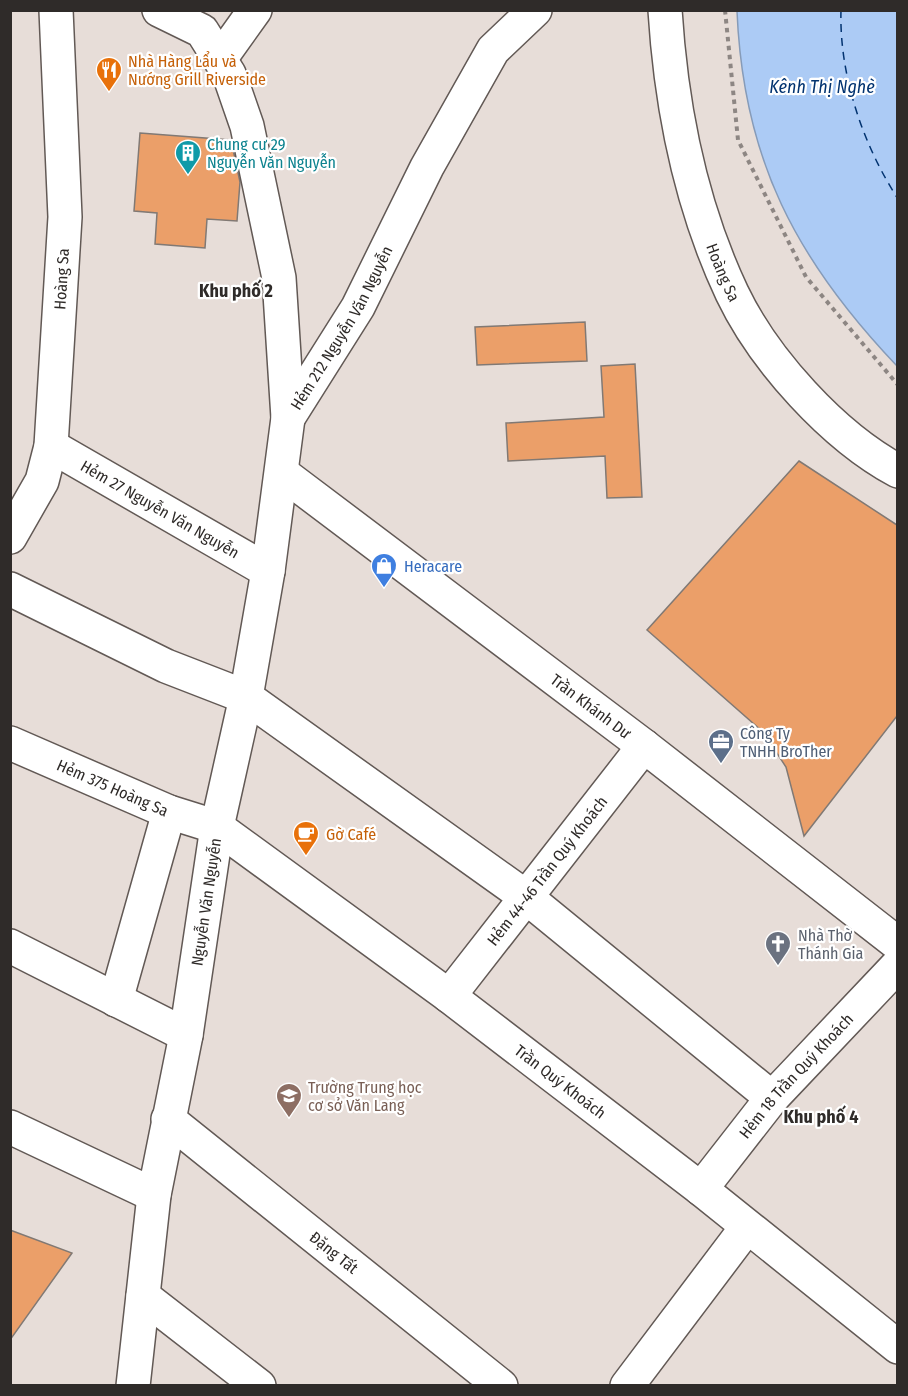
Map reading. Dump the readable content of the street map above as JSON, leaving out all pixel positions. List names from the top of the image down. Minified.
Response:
{"streets":{"street":["Hoàng Sa","Hẻm 212 Nguyễn Văn Nguyễn","Hẻm 27 Nguyễn Văn Nguyễn","Trần Khánh Dư","Hẻm 375 Hoàng Sa","Hẻm 44-46 Trần Quý Khoách","Nguyễn Văn Nguyễn","Hẻm 18 Trần Quý Khoách","Trần Quý Khoách","Ðặng Tất"]},"crossings":[["Hoàng Sa","Hẻm 27 Nguyễn Văn Nguyễn"],["Hẻm 212 Nguyễn Văn Nguyễn","Nguyễn Văn Nguyễn"],["Hẻm 27 Nguyễn Văn Nguyễn","Nguyễn Văn Nguyễn"],["Trần Khánh Dư","Hẻm 44-46 Trần Quý Khoách"],["Trần Khánh Dư","Nguyễn Văn Nguyễn"],["Hẻm 375 Hoàng Sa","Nguyễn Văn Nguyễn"],["Hẻm 375 Hoàng Sa","Trần Quý Khoách"],["Hẻm 44-46 Trần Quý Khoách","Trần Quý Khoách"],["Nguyễn Văn Nguyễn","Trần Quý Khoách"],["Nguyễn Văn Nguyễn","Ðặng Tất"],["Hẻm 18 Trần Quý Khoách","Trần Quý Khoách"]],"districts":["Khu phố 2","Khu phố 4"],"water":["Kênh Thị Nghè"],"places":{"restaurant":["Nhà Hàng Lẩu và Nướng Grill Riverside"],"building":["Chung cư 29 Nguyễn Văn Nguyễn"],"shop":["Heracare"],"office":["Công Ty TNHH BroTher"],"cafe":["Gờ Café"],"church":["Nhà Thờ Thánh Gia"],"school or university":["Trường Trung học cơ sở Văn Lang"]}}
